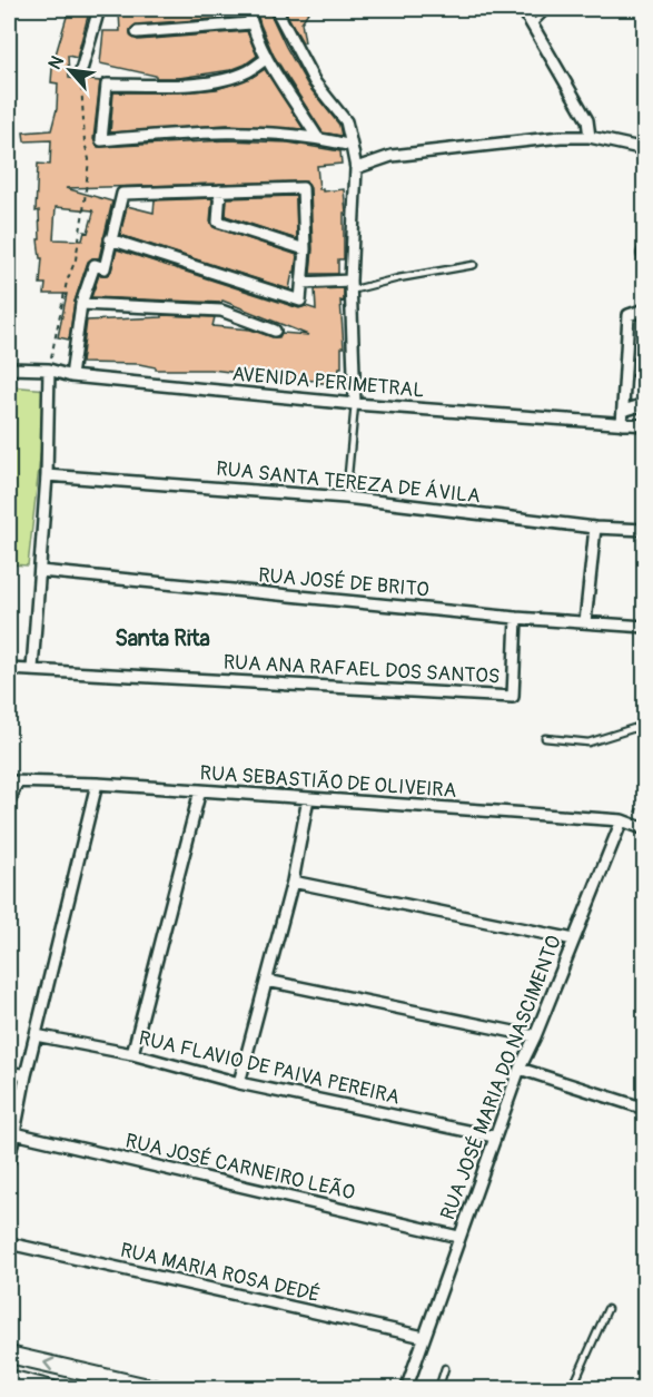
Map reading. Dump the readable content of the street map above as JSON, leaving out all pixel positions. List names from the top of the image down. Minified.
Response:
{"streets":{"street":["AVENIDA PERIMETRAL","RUA SANTA TEREZA DE ÁVILA","RUA JOSÉ DE BRITO","RUA ANA RAFAEL DOS SANTOS","RUA SEBASTIÃO DE OLIVEIRA","RUA FLAVIO DE PAIVA PEREIRA","RUA JOSÉ MARIA DO NASCIMENTO","RUA JOSÉ CARNEIRO LEÃO","RUA MARIA ROSA DEDÉ"]},"crossings":[["RUA JOSÉ DE BRITO","RUA ANA RAFAEL DOS SANTOS"],["RUA SEBASTIÃO DE OLIVEIRA","RUA JOSÉ MARIA DO NASCIMENTO"],["RUA FLAVIO DE PAIVA PEREIRA","RUA JOSÉ MARIA DO NASCIMENTO"],["RUA JOSÉ MARIA DO NASCIMENTO","RUA JOSÉ CARNEIRO LEÃO"],["RUA JOSÉ MARIA DO NASCIMENTO","RUA MARIA ROSA DEDÉ"]],"districts":["Santa Rita"],"north":"top left"}
